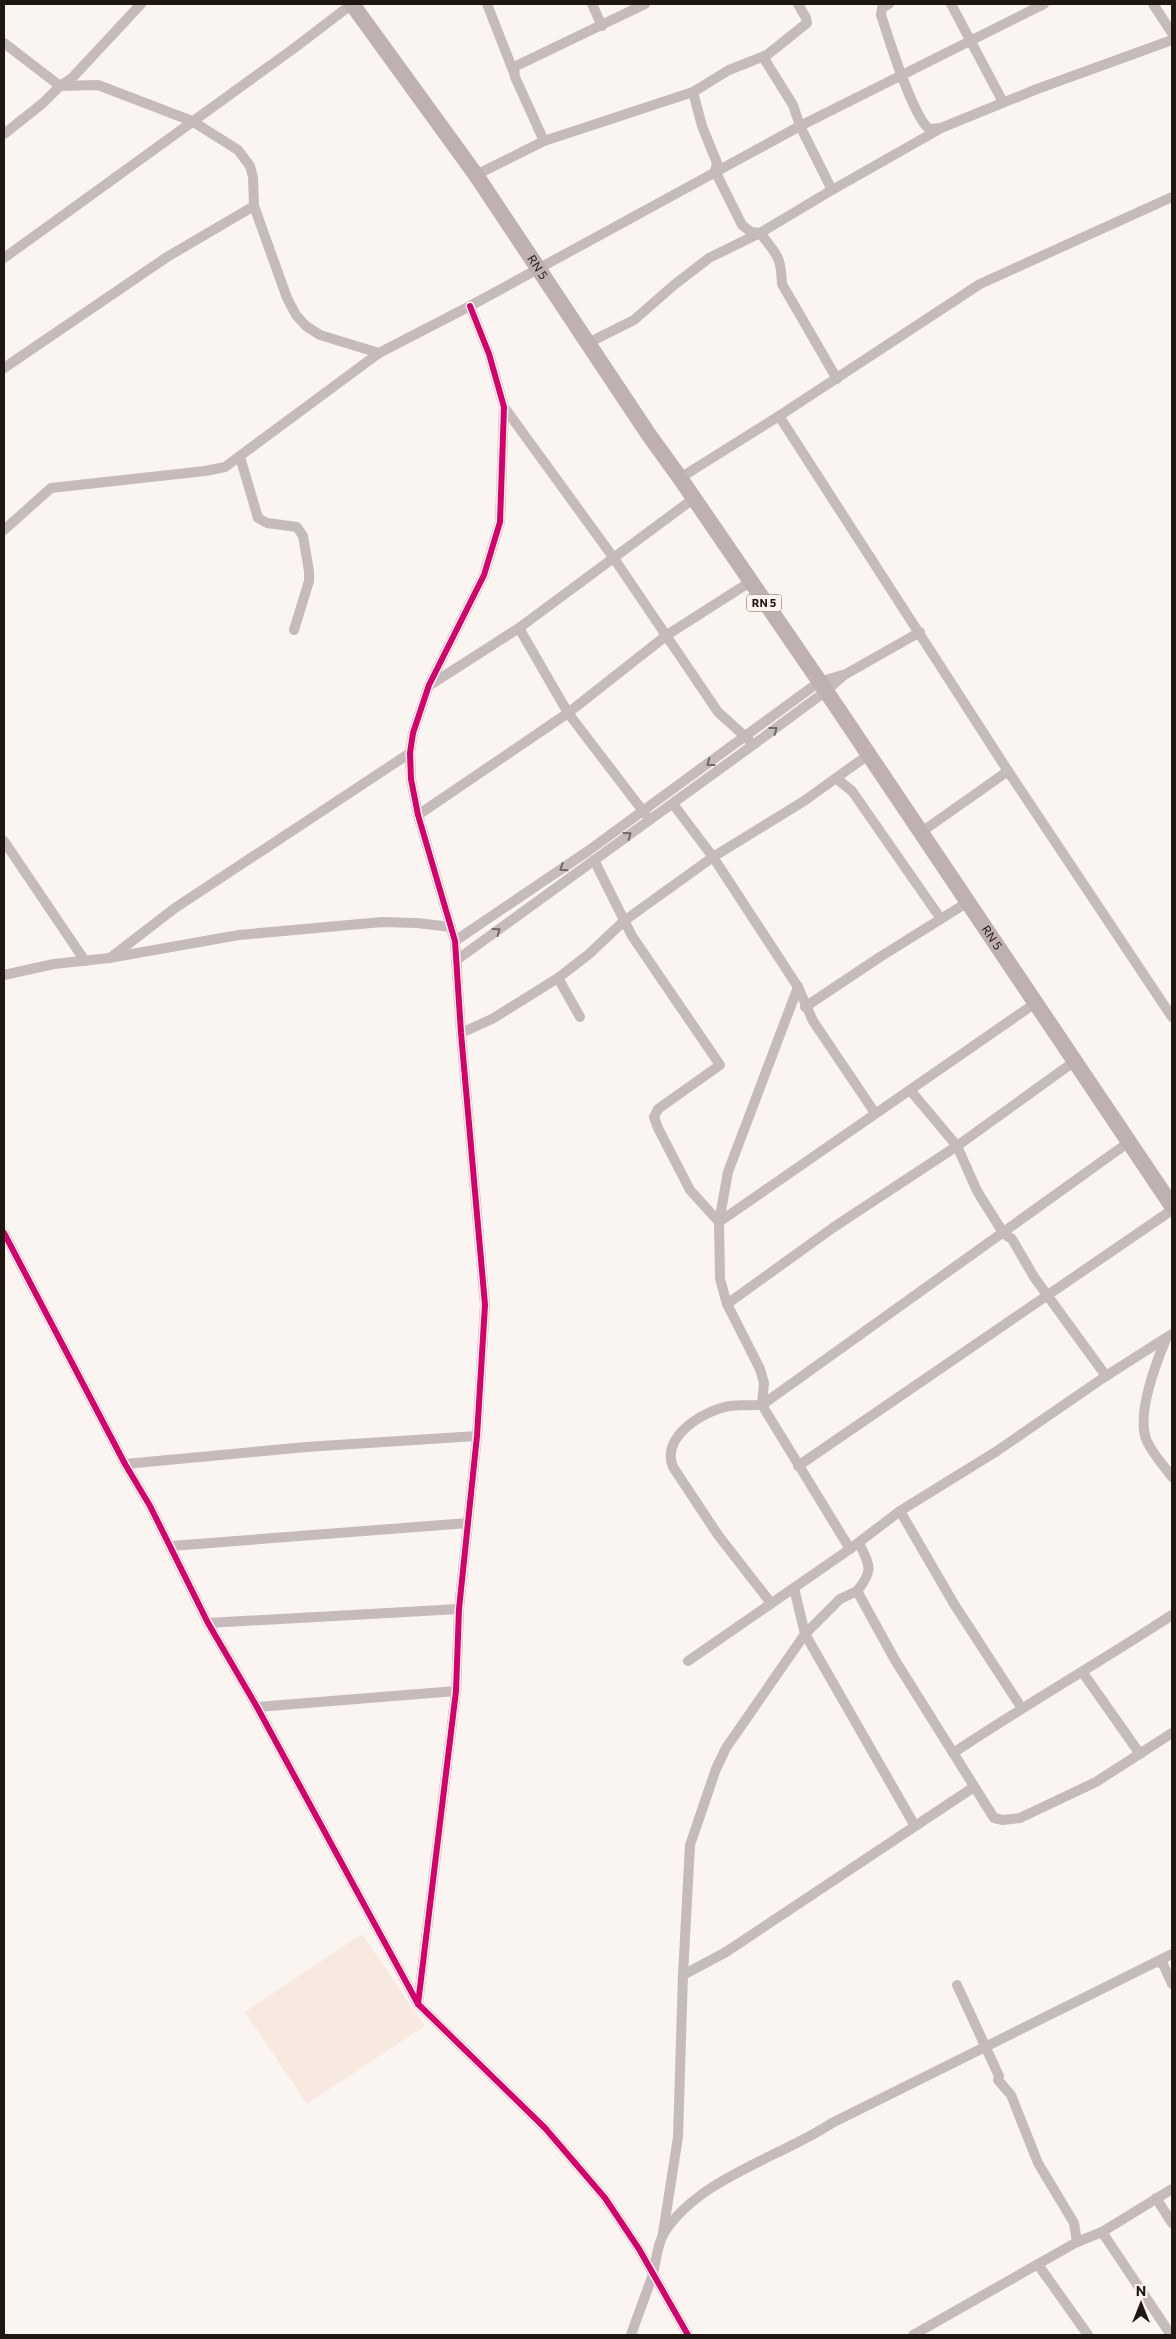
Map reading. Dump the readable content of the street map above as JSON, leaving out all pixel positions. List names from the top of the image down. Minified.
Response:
{"streets":{"main road":["RN 5"]},"north":"top"}
